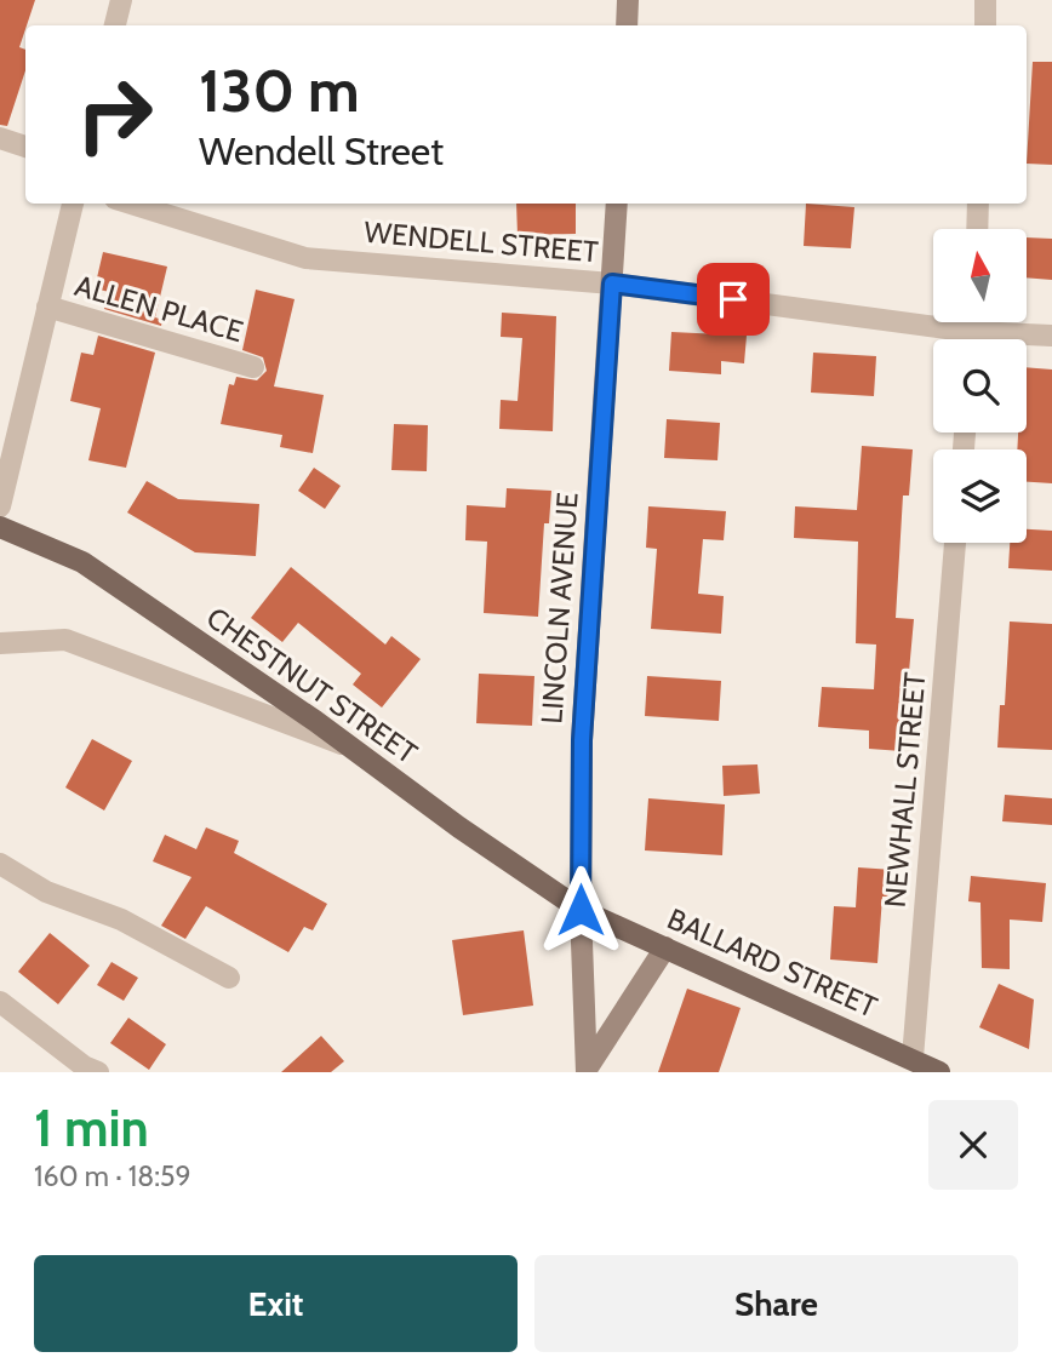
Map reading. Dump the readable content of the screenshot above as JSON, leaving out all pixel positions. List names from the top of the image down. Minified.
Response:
{"streets":{"main road":["LINCOLN AVENUE","CHESTNUT STREET","BALLARD STREET"],"street":["WENDELL STREET","ALLEN PLACE","NEWHALL STREET"]},"crossings":[["WENDELL STREET","LINCOLN AVENUE"],["LINCOLN AVENUE","CHESTNUT STREET"],["LINCOLN AVENUE","BALLARD STREET"],["CHESTNUT STREET","BALLARD STREET"],["NEWHALL STREET","BALLARD STREET"]],"north":"top","page":{"turn":["130 m","Wendell Street"],"heading":["1 min","160 m · 18:59"],"buttons":["Exit","Share"]}}
